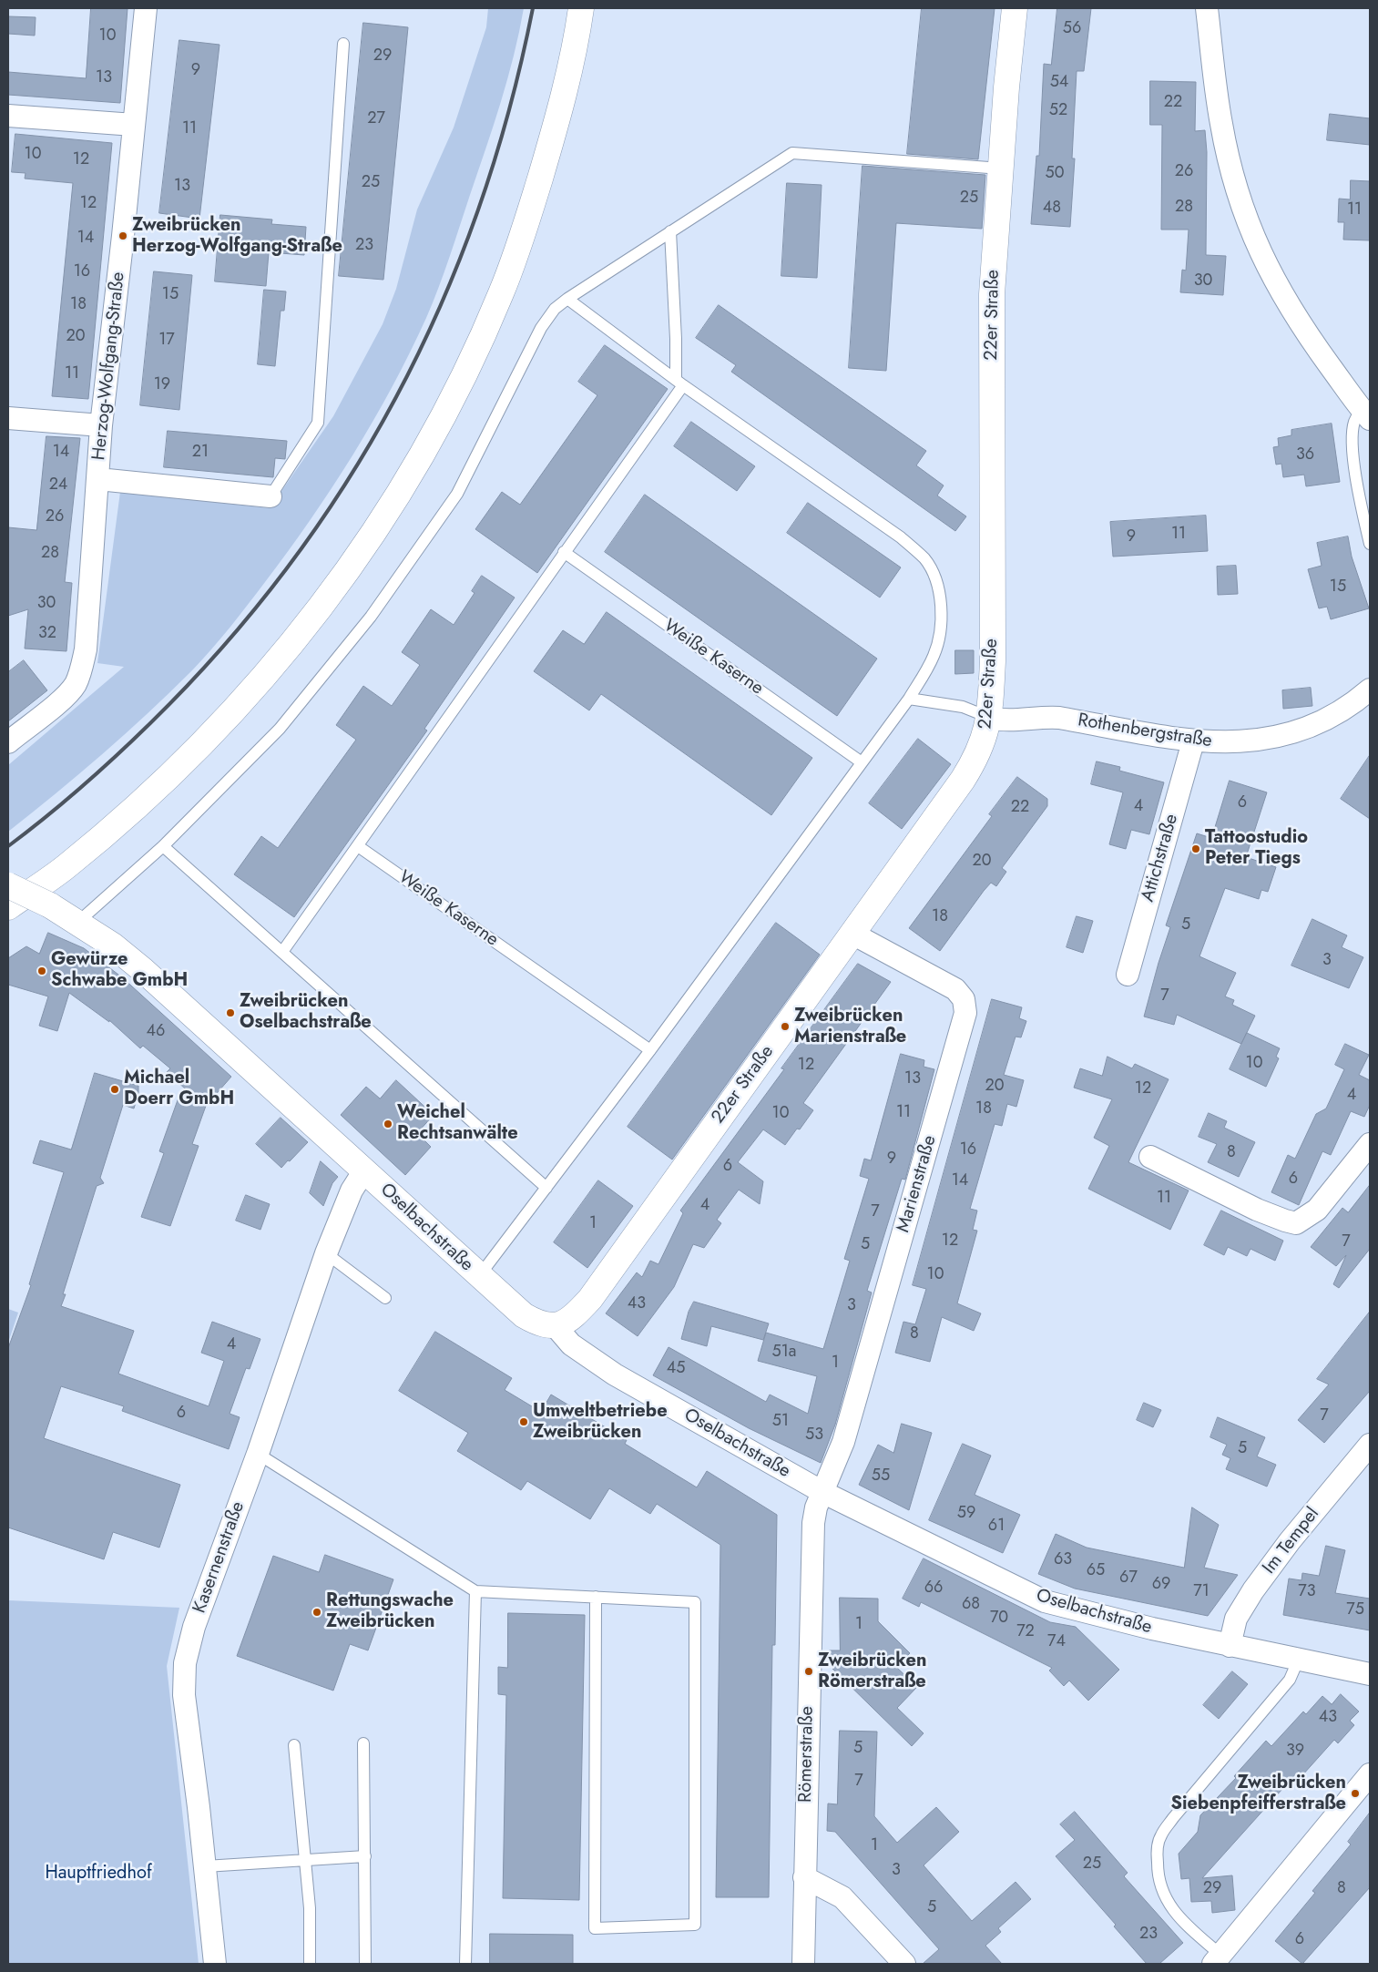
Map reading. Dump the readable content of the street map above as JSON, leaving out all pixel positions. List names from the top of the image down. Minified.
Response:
{"streets":{"street":["22er Straße","Herzog-Wolfgang-Straße","Rothenbergstraße","Attichstraße","Marienstraße","Oselbachstraße","Im Tempel","Kasernenstraße","Römerstraße"],"lane":["Weiße Kaserne"]},"crossings":[["22er Straße","Rothenbergstraße"],["22er Straße","Marienstraße"],["22er Straße","Oselbachstraße"],["Rothenbergstraße","Attichstraße"],["Marienstraße","Oselbachstraße"],["Marienstraße","Römerstraße"],["Oselbachstraße","Im Tempel"],["Oselbachstraße","Kasernenstraße"],["Oselbachstraße","Römerstraße"]],"parks":["Hauptfriedhof"],"places":["Zweibrücken Herzog-Wolfgang-Straße","Tattoostudio Peter Tiegs","Gewürze Schwabe GmbH","Zweibrücken Oselbachstraße","Zweibrücken Marienstraße","Michael Doerr GmbH","Weichel Rechtsanwälte","Umweltbetriebe Zweibrücken","Rettungswache Zweibrücken","Zweibrücken Römerstraße","Zweibrücken Siebenpfeifferstraße"],"house_numbers":["56","10","29","9","13","54","22","52","27","11","10","12","26","50","25","13","25","12","28","48","11","14","23","16","30","15","18","20","17","11","19","14","21","36","24","26","11","9","28","15","30","32","6","4","22","20","18","5","3","7","46","10","12","13","20","12","4","18","11","10","16","8","9","6","6","14","11","4","7","1","12","7","5","10","43","3","8","4","51a","1","45","6","7","51","53","5","55","59","61","63","65","67","69","66","71","73","68","75","70","1","72","74","43","5","39","7","1","25","3","29","8","5","23","6"]}
